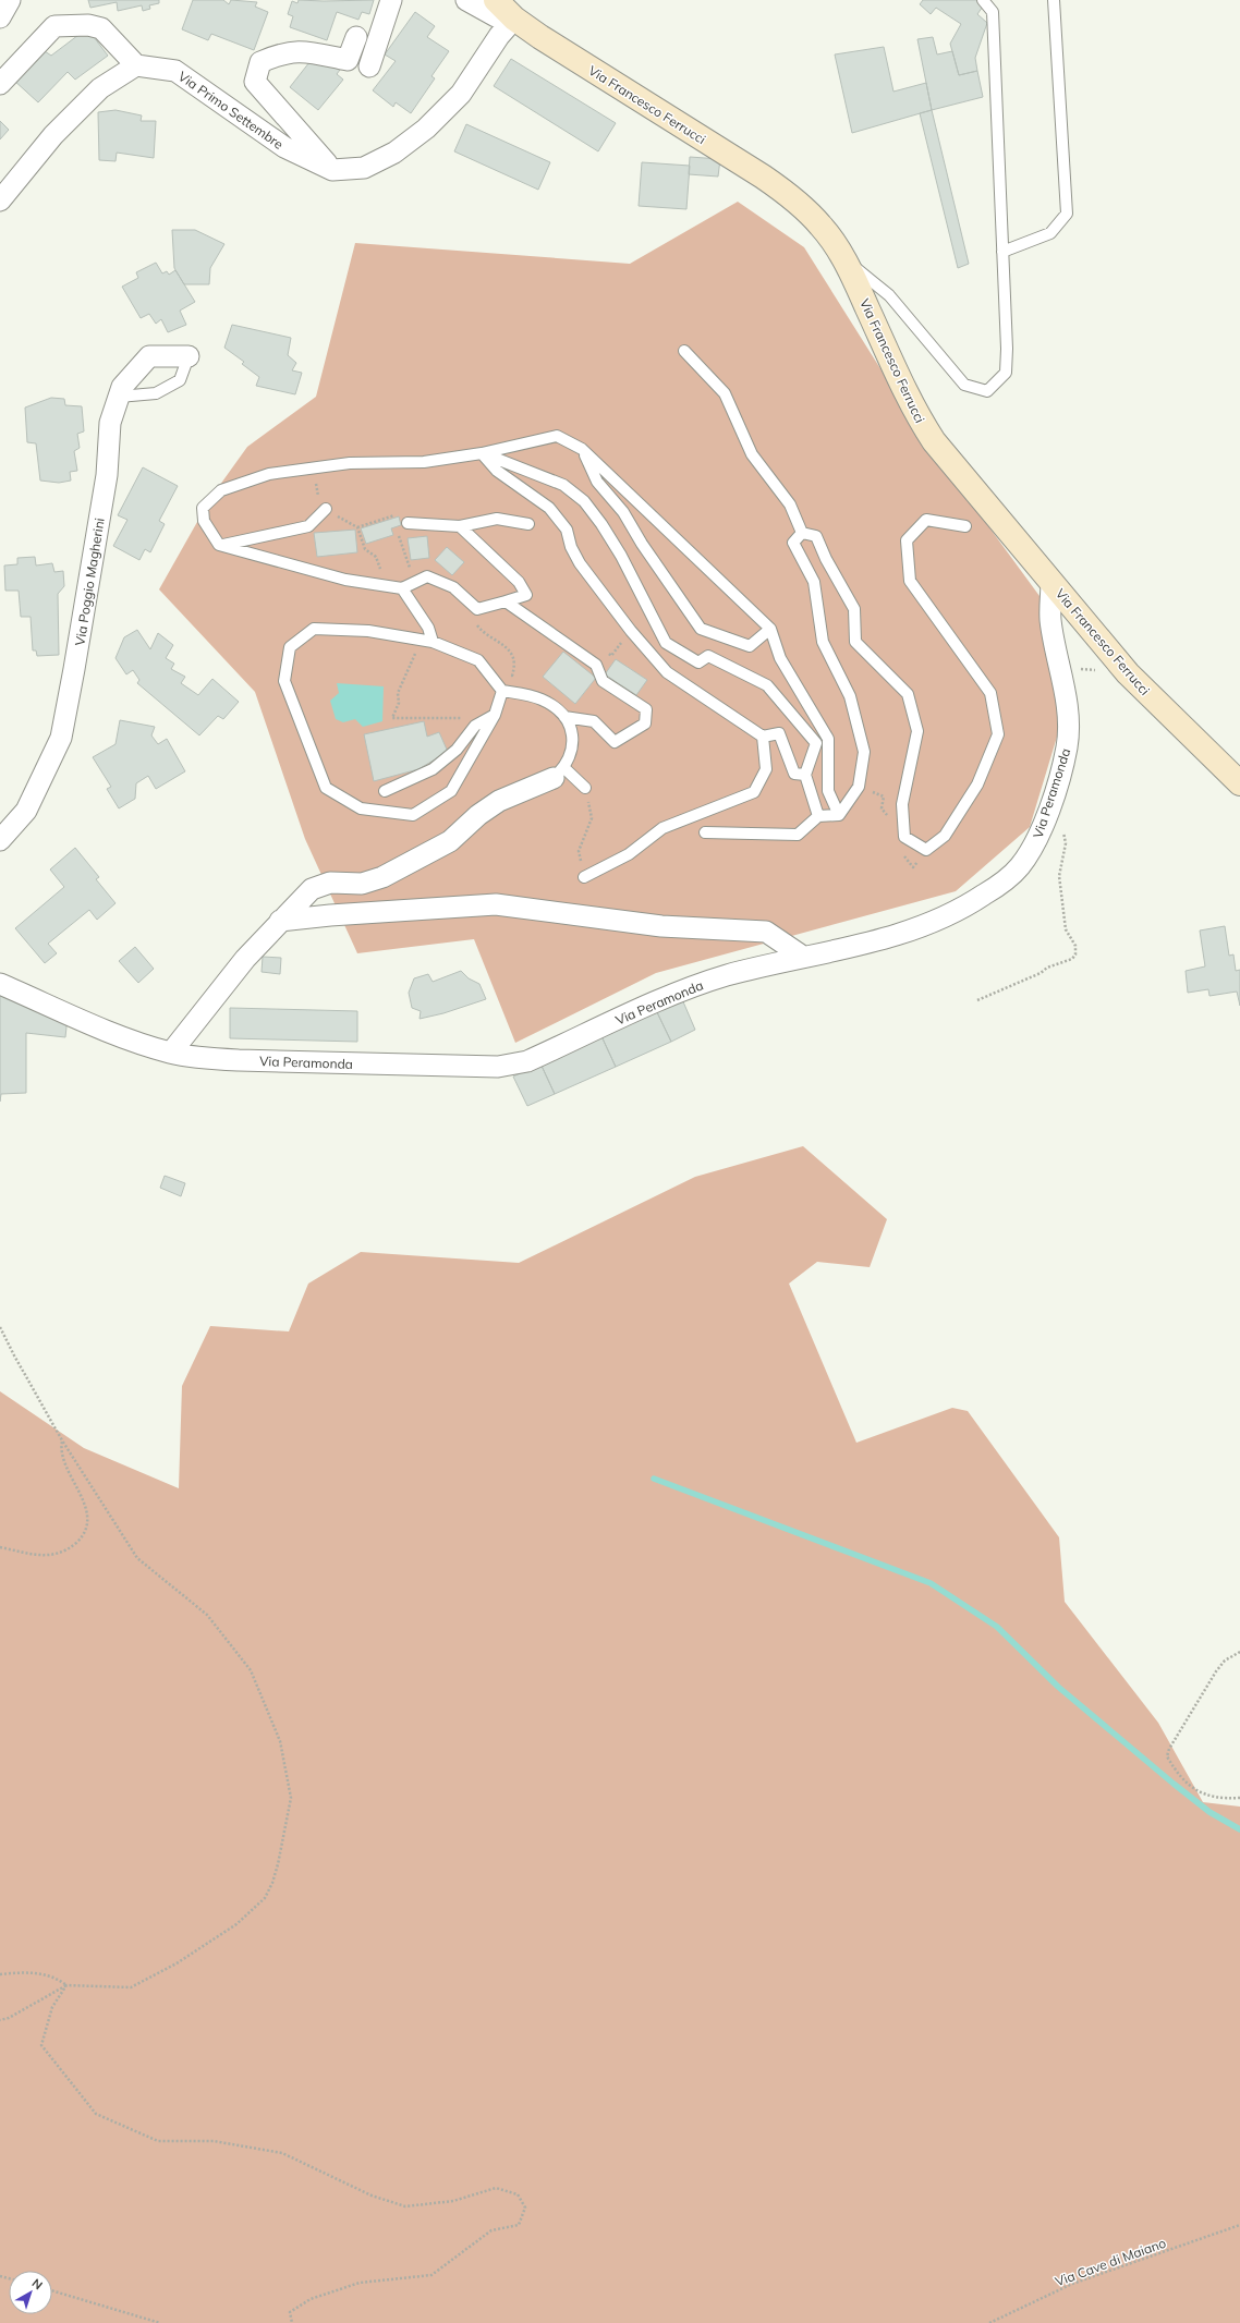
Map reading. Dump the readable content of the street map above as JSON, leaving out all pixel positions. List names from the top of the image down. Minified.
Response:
{"streets":{"main road":["Via Francesco Ferrucci"],"street":["Via Primo Settembre","Via Poggio Magherini","Via Peramonda"],"path":["Via Cave di Maiano"]},"crossings":[["Via Francesco Ferrucci","Via Primo Settembre"],["Via Francesco Ferrucci","Via Peramonda"]],"north":"top right"}
